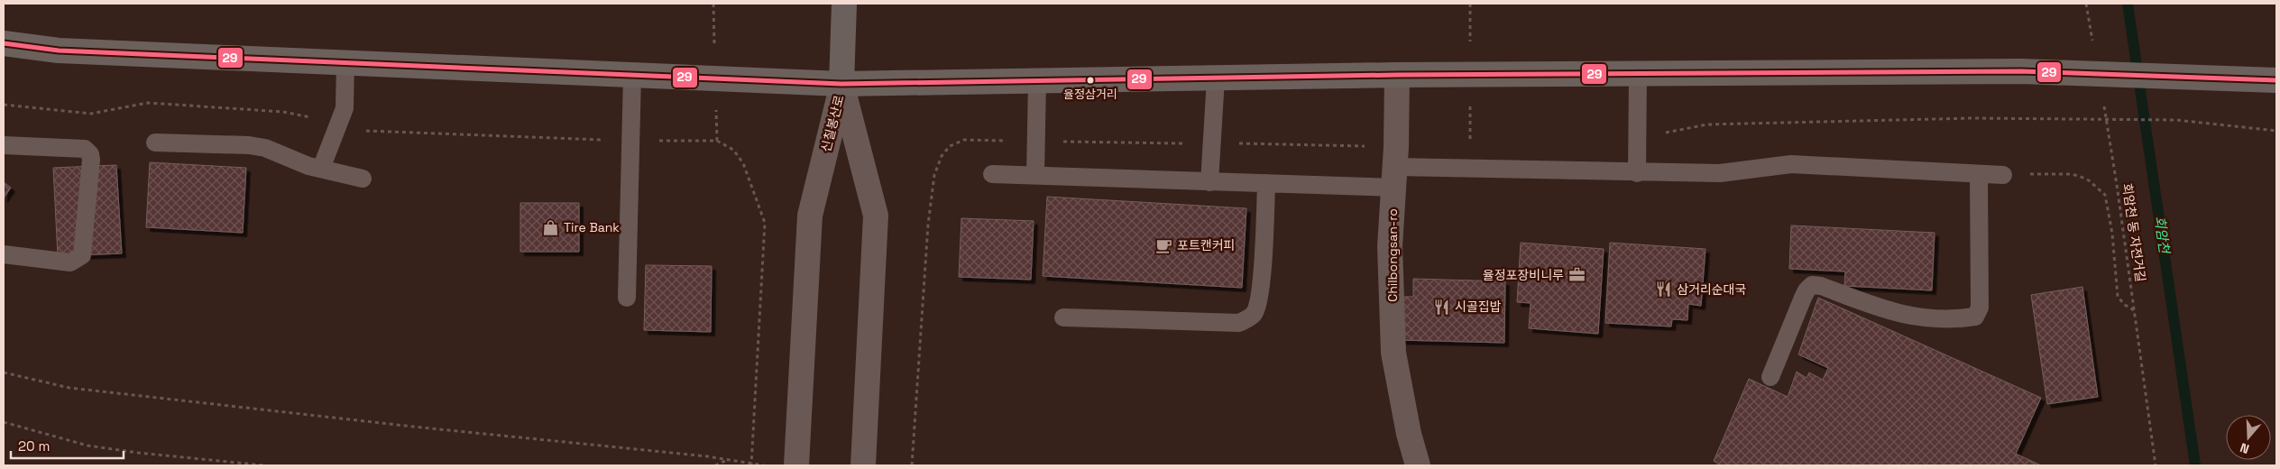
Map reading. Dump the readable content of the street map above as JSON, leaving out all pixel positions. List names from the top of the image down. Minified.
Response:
{"streets":{"street":["신칠봉산로","Chilbongsan-ro"],"path":["회암천 동 자전거길"]},"water":["회암천"],"places":{"other":["율정삼거리"],"shop":["Tire Bank"],"cafe":["포트캔커피"],"office":["율정포장비니루"],"restaurant":["삼거리순대국","시골집밥"]},"lines":["transit line 29"],"scale_bar":"20 m","north":"bottom"}
